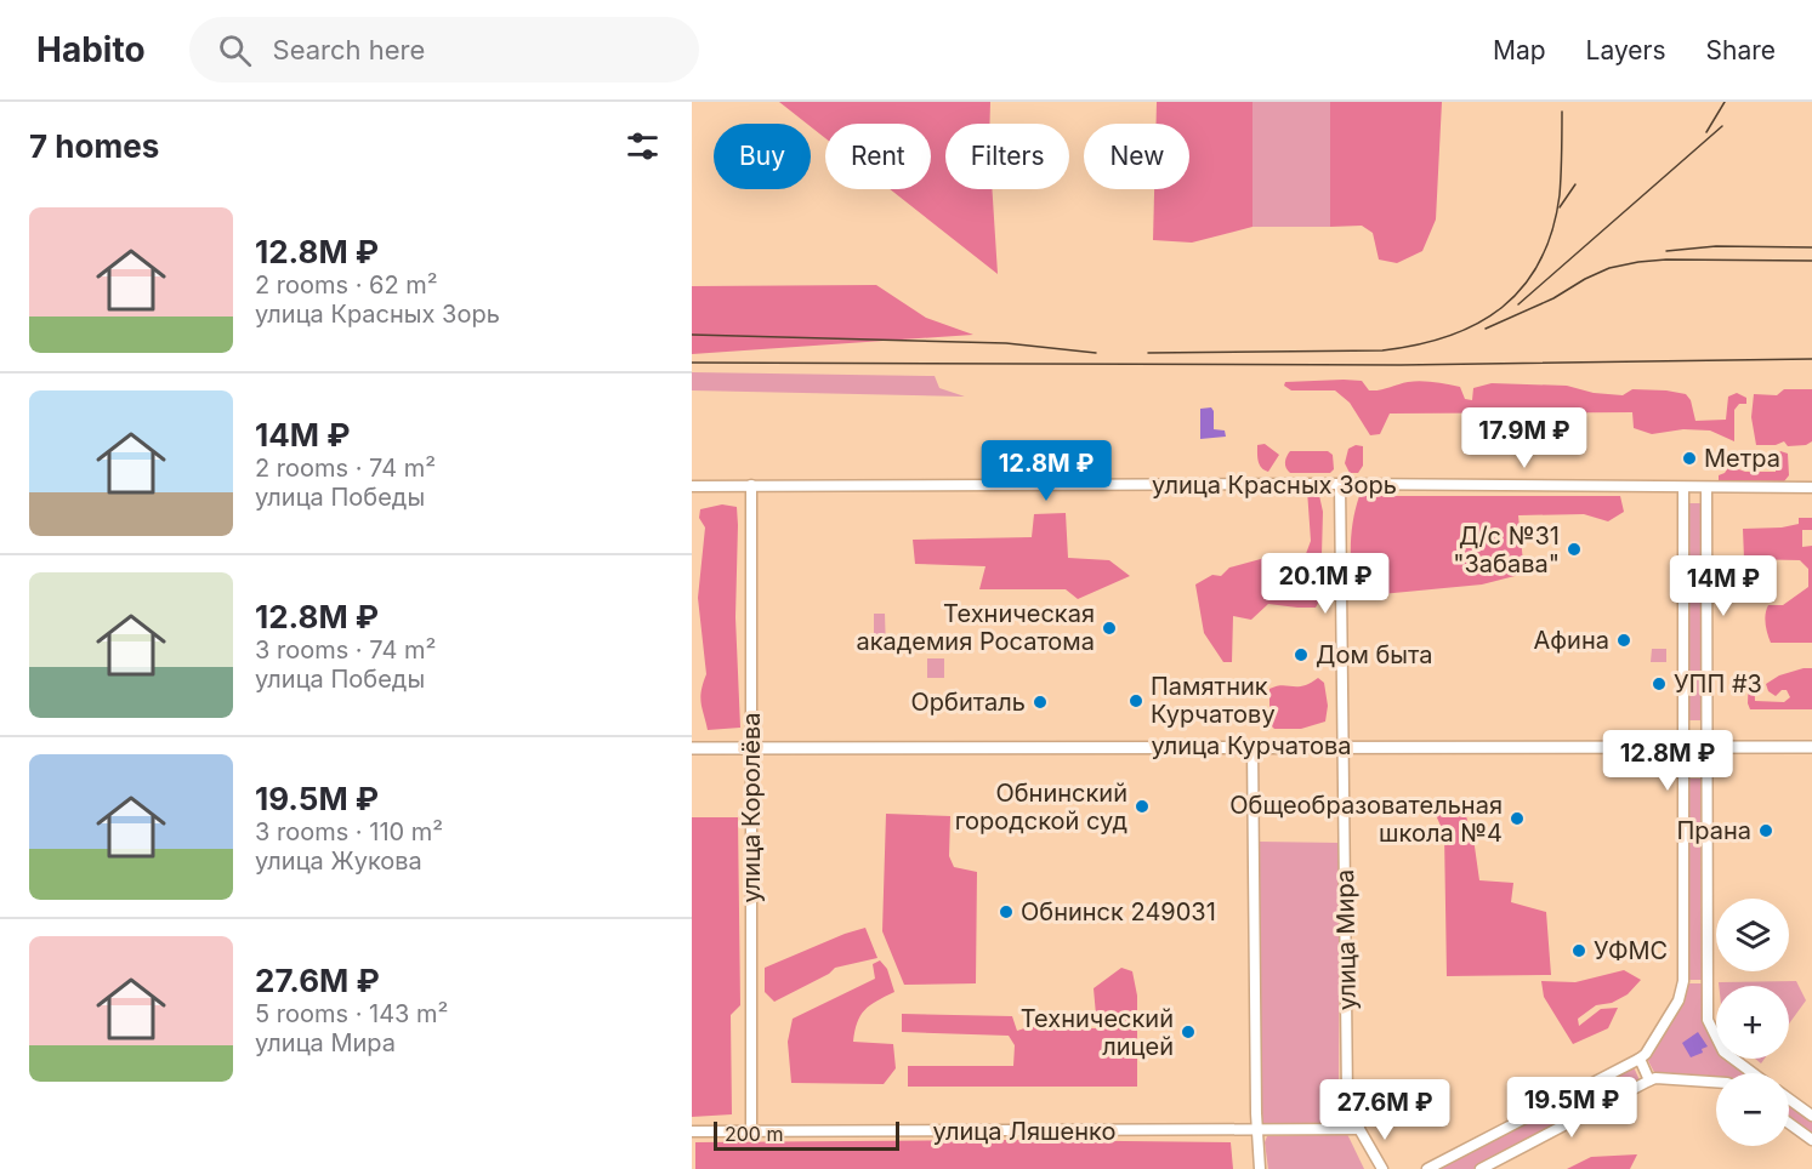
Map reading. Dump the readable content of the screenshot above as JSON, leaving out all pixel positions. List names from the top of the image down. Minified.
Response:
{"streets":{"main road":["улица Курчатова"],"street":["улица Красных Зорь","улица Королёва","улица Мира","улица Ляшенко"]},"crossings":[["улица Красных Зорь","улица Королёва"],["улица Красных Зорь","улица Мира"],["улица Курчатова","улица Королёва"],["улица Курчатова","улица Мира"],["улица Королёва","улица Ляшенко"],["улица Мира","улица Ляшенко"]],"places":["Метра","Д/с №31 \"Забава\"","Техническая академия Росатома","Афина","Дом быта","УПП #3","Памятник Курчатову","Орбиталь","Обнинский городской суд","Общеобразовательная школа №4","Прана","Обнинск 249031","УФМС","Технический лицей"],"scale_bar":"200 m","page":{"header":"Habito","search":"Search here","nav":["Map","Layers","Share"],"heading":"7 homes","chip":["Buy","Rent","Filters","New"],"list":[{"name":"12.8M ₽","note":"2 rooms · 62 m² · улица Красных Зорь"},{"name":"14M ₽","note":"2 rooms · 74 m² · улица Победы"},{"name":"12.8M ₽","note":"3 rooms · 74 m² · улица Победы"},{"name":"19.5M ₽","note":"3 rooms · 110 m² · улица Жукова"},{"name":"27.6M ₽","note":"5 rooms · 143 m² · улица Мира"}],"price":["17.9M ₽","12.8M ₽","20.1M ₽","14M ₽","12.8M ₽","19.5M ₽","27.6M ₽"],"map_buttons":["+","−"],"scale":"200 m"}}
